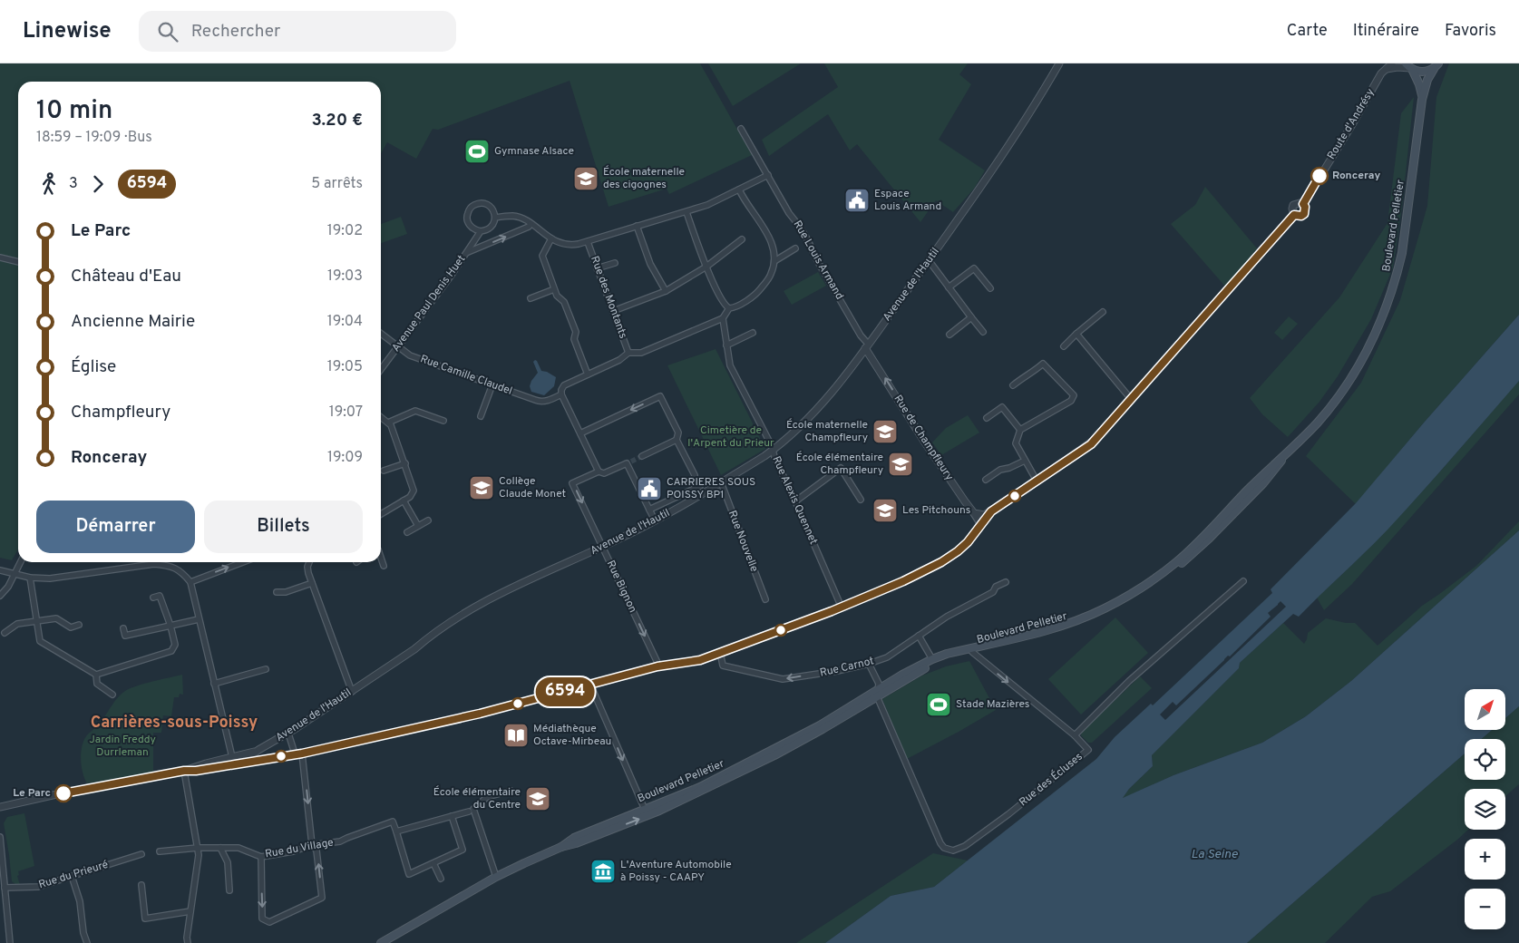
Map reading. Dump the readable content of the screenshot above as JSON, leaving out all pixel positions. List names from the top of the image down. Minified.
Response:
{"streets":{"main road":["Boulevard Pelletier"],"street":["Route d'Andrésy","Rue Louis Armand","Avenue de l'Hautil","Rue des Montants","Avenue Paul Denis Huet","Rue Camille Claudel","Rue de Champfleury","Rue Alexis Quennet","Rue Nouvelle","Rue Bignon","Rue Carnot","Rue des Écluses","Rue du Village","Rue du Prieuré"]},"crossings":[["Route d'Andrésy","Rue Alexis Quennet"],["Route d'Andrésy","Rue Bignon"],["Route d'Andrésy","Rue Carnot"],["Boulevard Pelletier","Rue des Écluses"],["Rue Louis Armand","Avenue de l'Hautil"],["Rue Louis Armand","Rue de Champfleury"],["Avenue de l'Hautil","Rue de Champfleury"],["Avenue de l'Hautil","Rue Alexis Quennet"],["Avenue de l'Hautil","Rue Nouvelle"],["Avenue de l'Hautil","Rue Bignon"],["Avenue Paul Denis Huet","Rue Camille Claudel"],["Rue Carnot","Rue des Écluses"]],"one_way":["Rue de Champfleury","Rue Bignon","Rue Carnot"],"districts":["Carrières-sous-Poissy"],"water":["La Seine"],"parks":["Cimetière de l'Arpent du Prieur","Jardin Freddy Durrleman"],"places":{"sports":["Gymnase Alsace","Stade Mazières"],"other":["Ronceray","Le Parc"],"school or university":["École maternelle des cigognes","École maternelle Champfleury","École élémentaire Champfleury","Collège Claude Monet","Les Pitchouns","École élémentaire du Centre"],"public building":["Espace Louis Armand","CARRIERES SOUS POISSY BP1"],"library":["Médiathèque Octave-Mirbeau"],"museum":["L'Aventure Automobile à Poissy - CAAPY"]},"lines":["bus line 6594"],"north":"top right","page":{"header":"Linewise","search":"Rechercher","nav":["Carte","Itinéraire","Favoris"],"on_map":"6594","heading":["10 min","18:59 – 19:09 · Bus","3.20 €"],"legs":["3","6594","5 arrêts"],"list":[{"name":"Le Parc","value":"19:02"},{"name":"Château d'Eau","value":"19:03"},{"name":"Ancienne Mairie","value":"19:04"},{"name":"Église","value":"19:05"},{"name":"Champfleury","value":"19:07"},{"name":"Ronceray","value":"19:09"}],"buttons":["Démarrer","Billets"],"map_buttons":["+","−"]}}
